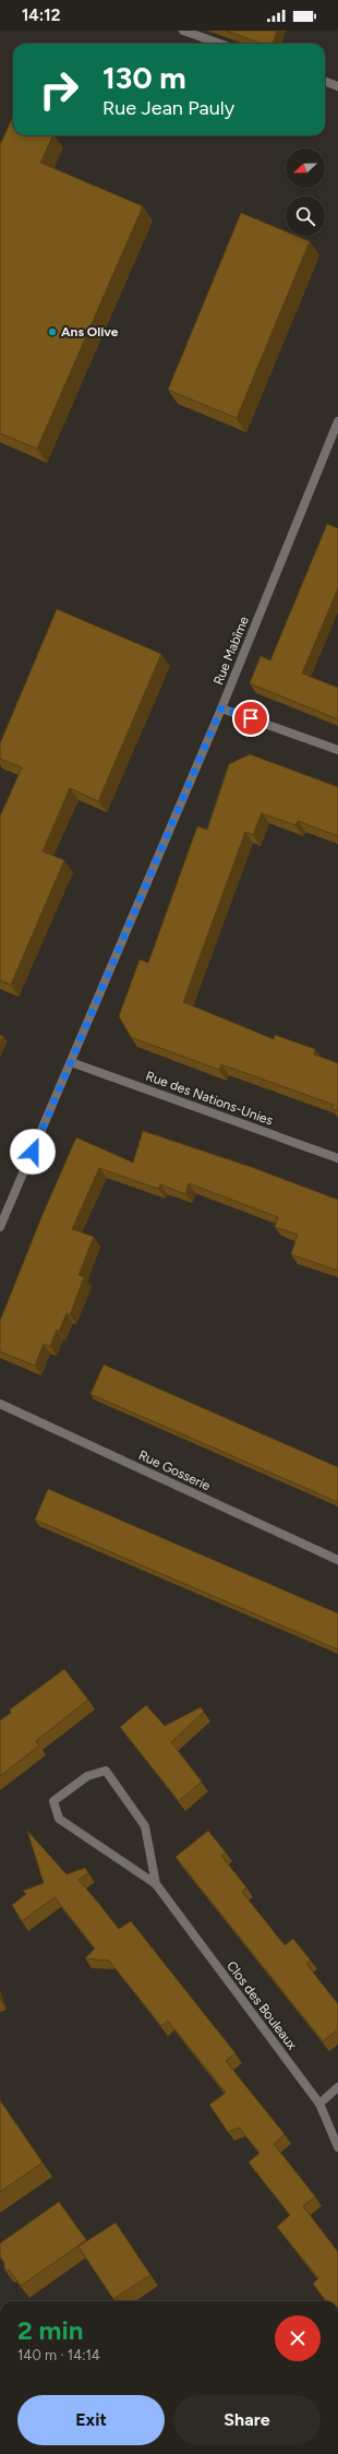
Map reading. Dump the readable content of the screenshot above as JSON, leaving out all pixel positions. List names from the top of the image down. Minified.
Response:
{"streets":{"street":["Rue Mabîme","Rue des Nations-Unies","Rue Gosserie","Clos des Bouleaux"]},"crossings":[["Rue Mabîme","Rue des Nations-Unies"]],"places":["Ans Olive"],"north":"left","page":{"status":"14:12","turn":["130 m","Rue Jean Pauly"],"heading":["2 min","140 m · 14:14"],"buttons":["Exit","Share"]}}
